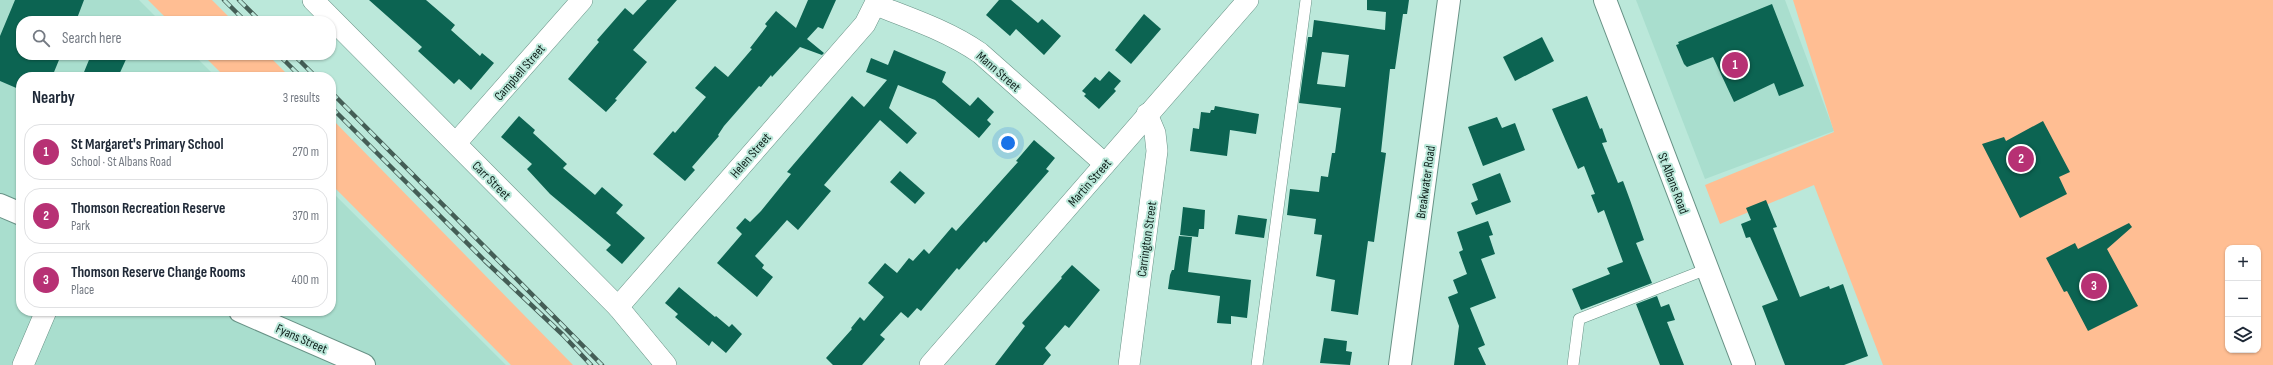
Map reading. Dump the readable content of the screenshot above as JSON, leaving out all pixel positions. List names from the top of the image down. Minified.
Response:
{"streets":{"street":["Mann Street","Campbell Street","Helen Street","Carr Street","Martin Street","Breakwater Road","St Albans Road","Carrington Street","Fyans Street"]},"crossings":[["Mann Street","Helen Street"],["Mann Street","Martin Street"],["Campbell Street","Carr Street"],["Helen Street","Carr Street"],["Martin Street","Carrington Street"]],"page":{"search":"Search here","pins":["1","2","3"],"heading":["Nearby","3 results"],"list":[{"mark":"1","name":"St Margaret's Primary School","note":"School · St Albans Road","value":"270 m"},{"mark":"2","name":"Thomson Recreation Reserve","note":"Park","value":"370 m"},{"mark":"3","name":"Thomson Reserve Change Rooms","note":"Place","value":"400 m"}],"map_buttons":["+","−"]}}
